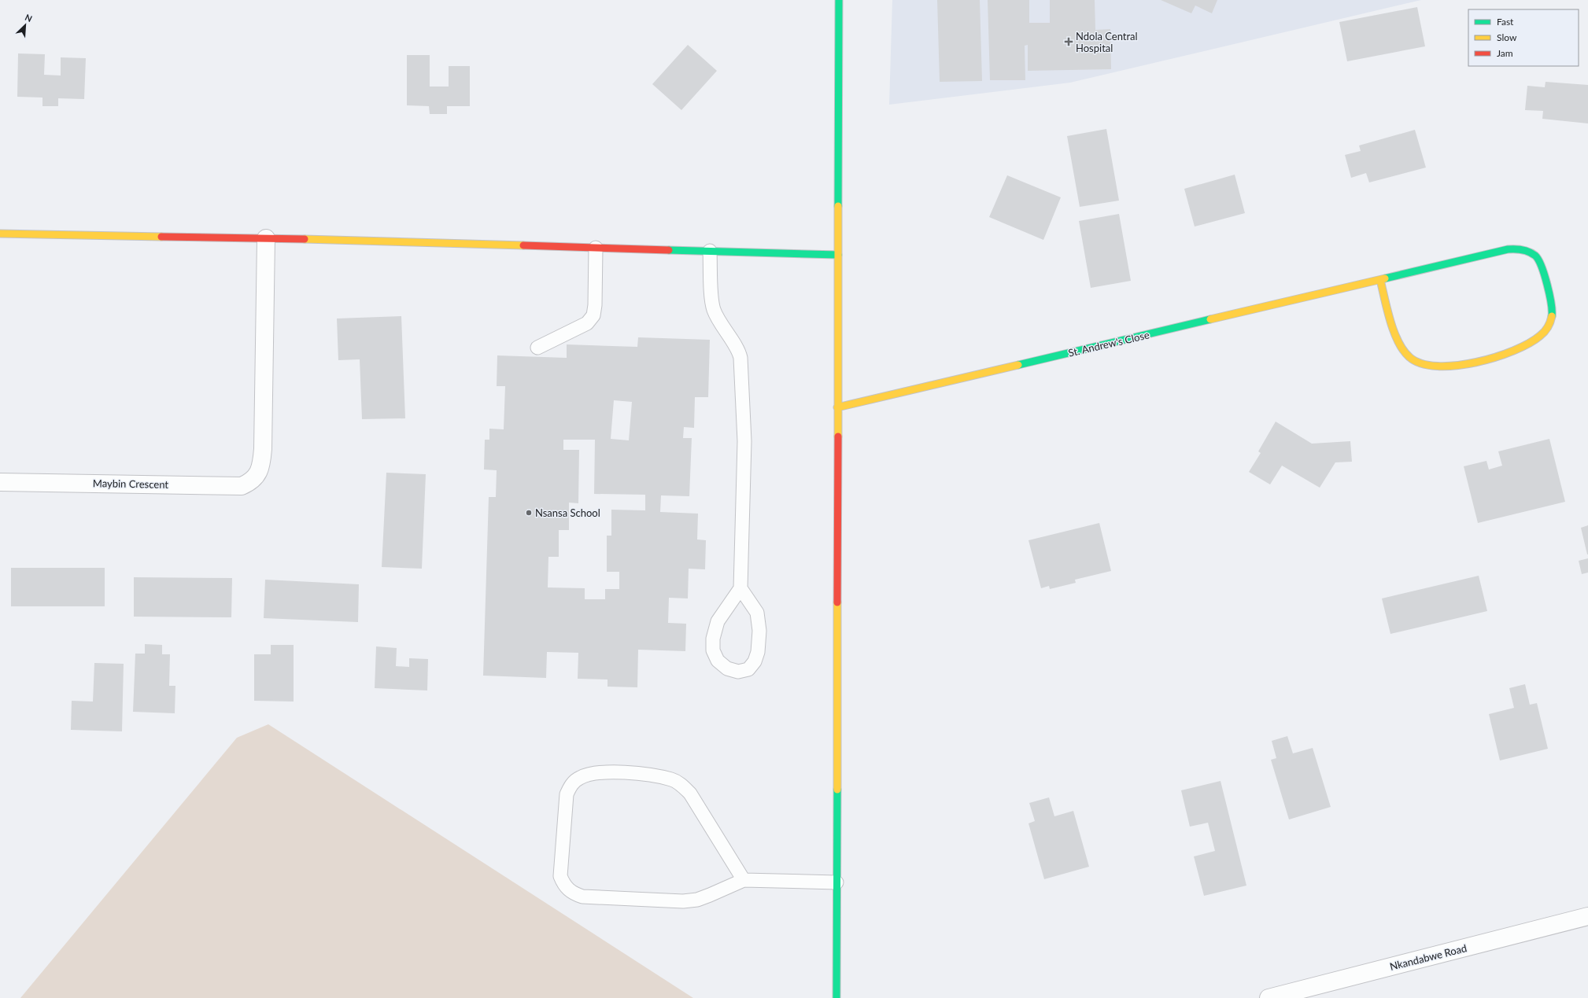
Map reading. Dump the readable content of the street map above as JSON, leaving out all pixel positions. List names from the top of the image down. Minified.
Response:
{"streets":{"main road":["St. Andrew's Close"],"street":["Maybin Crescent","Nkandabwe Road"]},"places":{"health":["Ndola Central Hospital"],"other":["Nsansa School"]},"legend":["Fast","Slow","Jam"],"north":"top right"}
